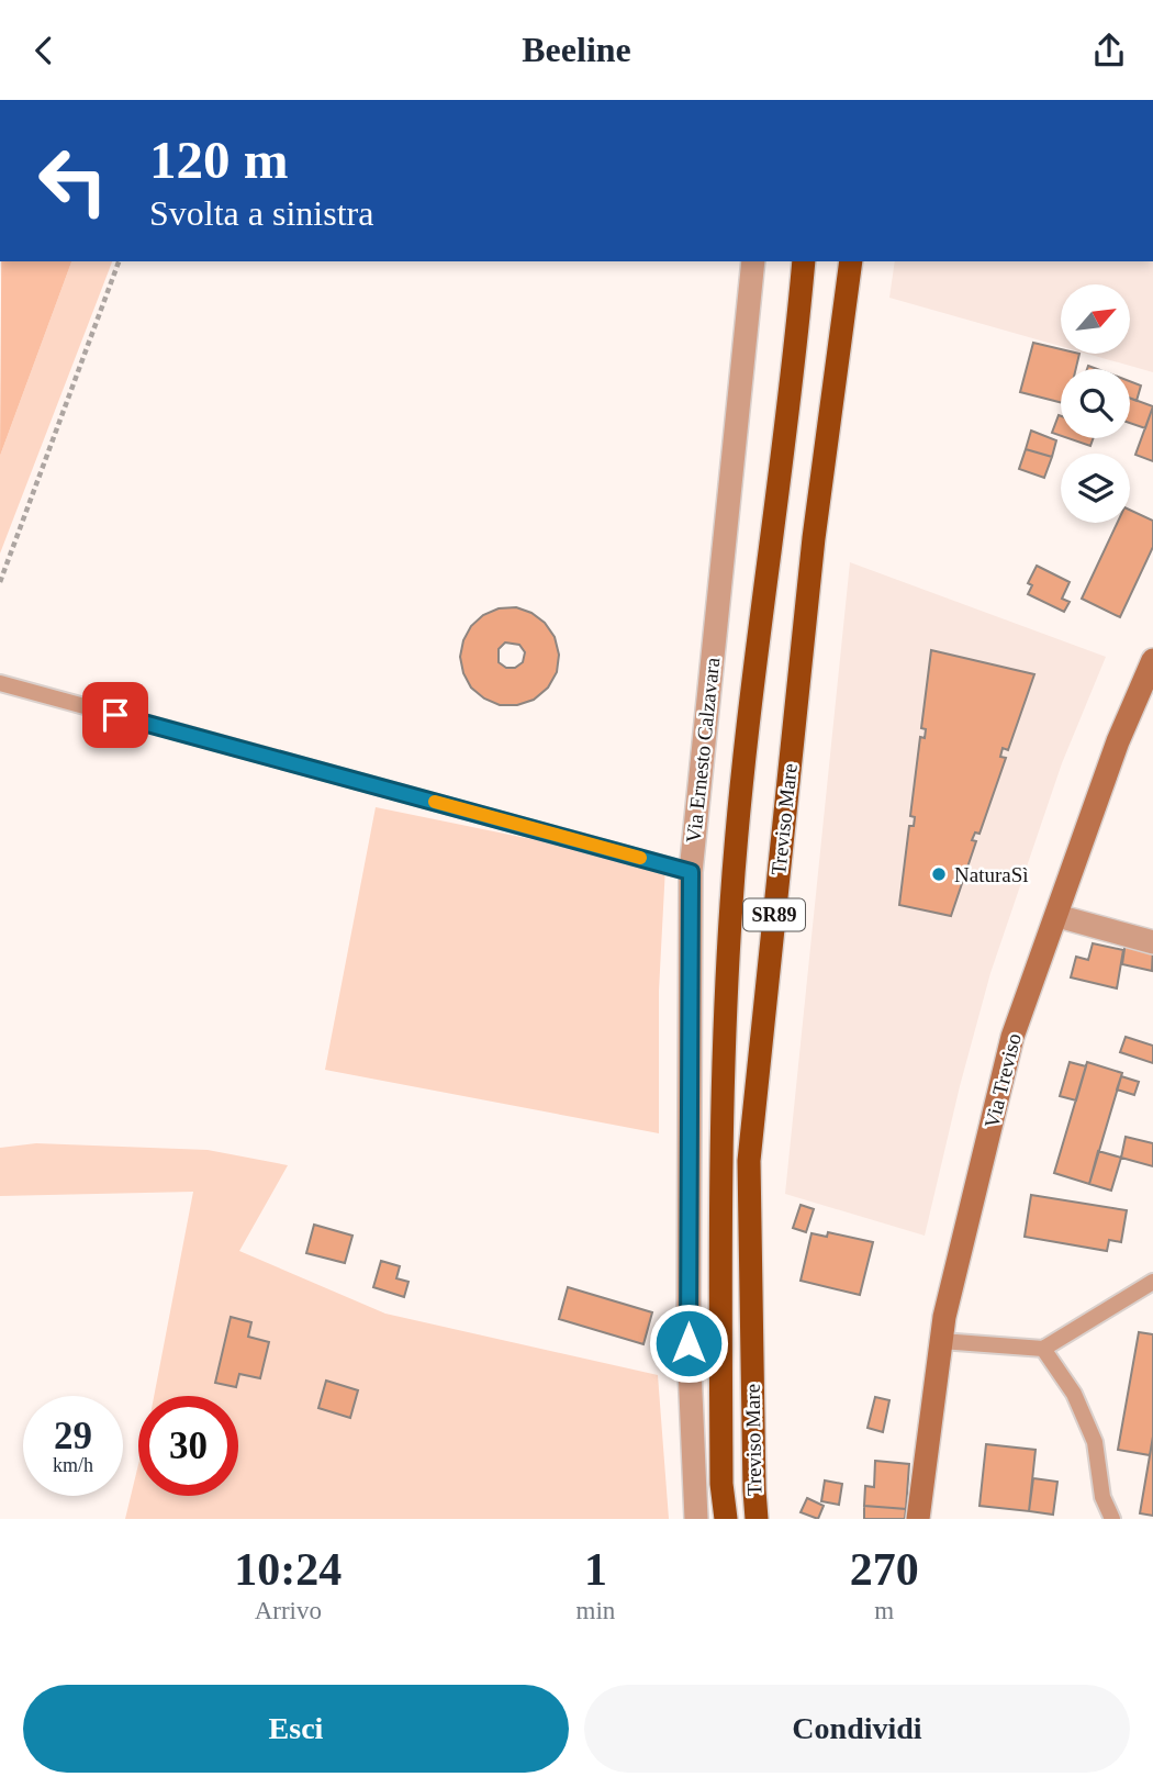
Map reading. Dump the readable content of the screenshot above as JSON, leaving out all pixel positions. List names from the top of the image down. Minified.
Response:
{"streets":{"highway":["Treviso Mare","SR89"],"main road":["Via Treviso"],"street":["Via Ernesto Calzavara"]},"places":["NaturaSì"],"north":"top right","page":{"header":"Beeline","turn":["120 m","Svolta a sinistra"],"speed":"29 km/h","limit":"30","eta":["10:24","Arrivo","1","min","270","m"],"buttons":["Esci","Condividi"]}}
